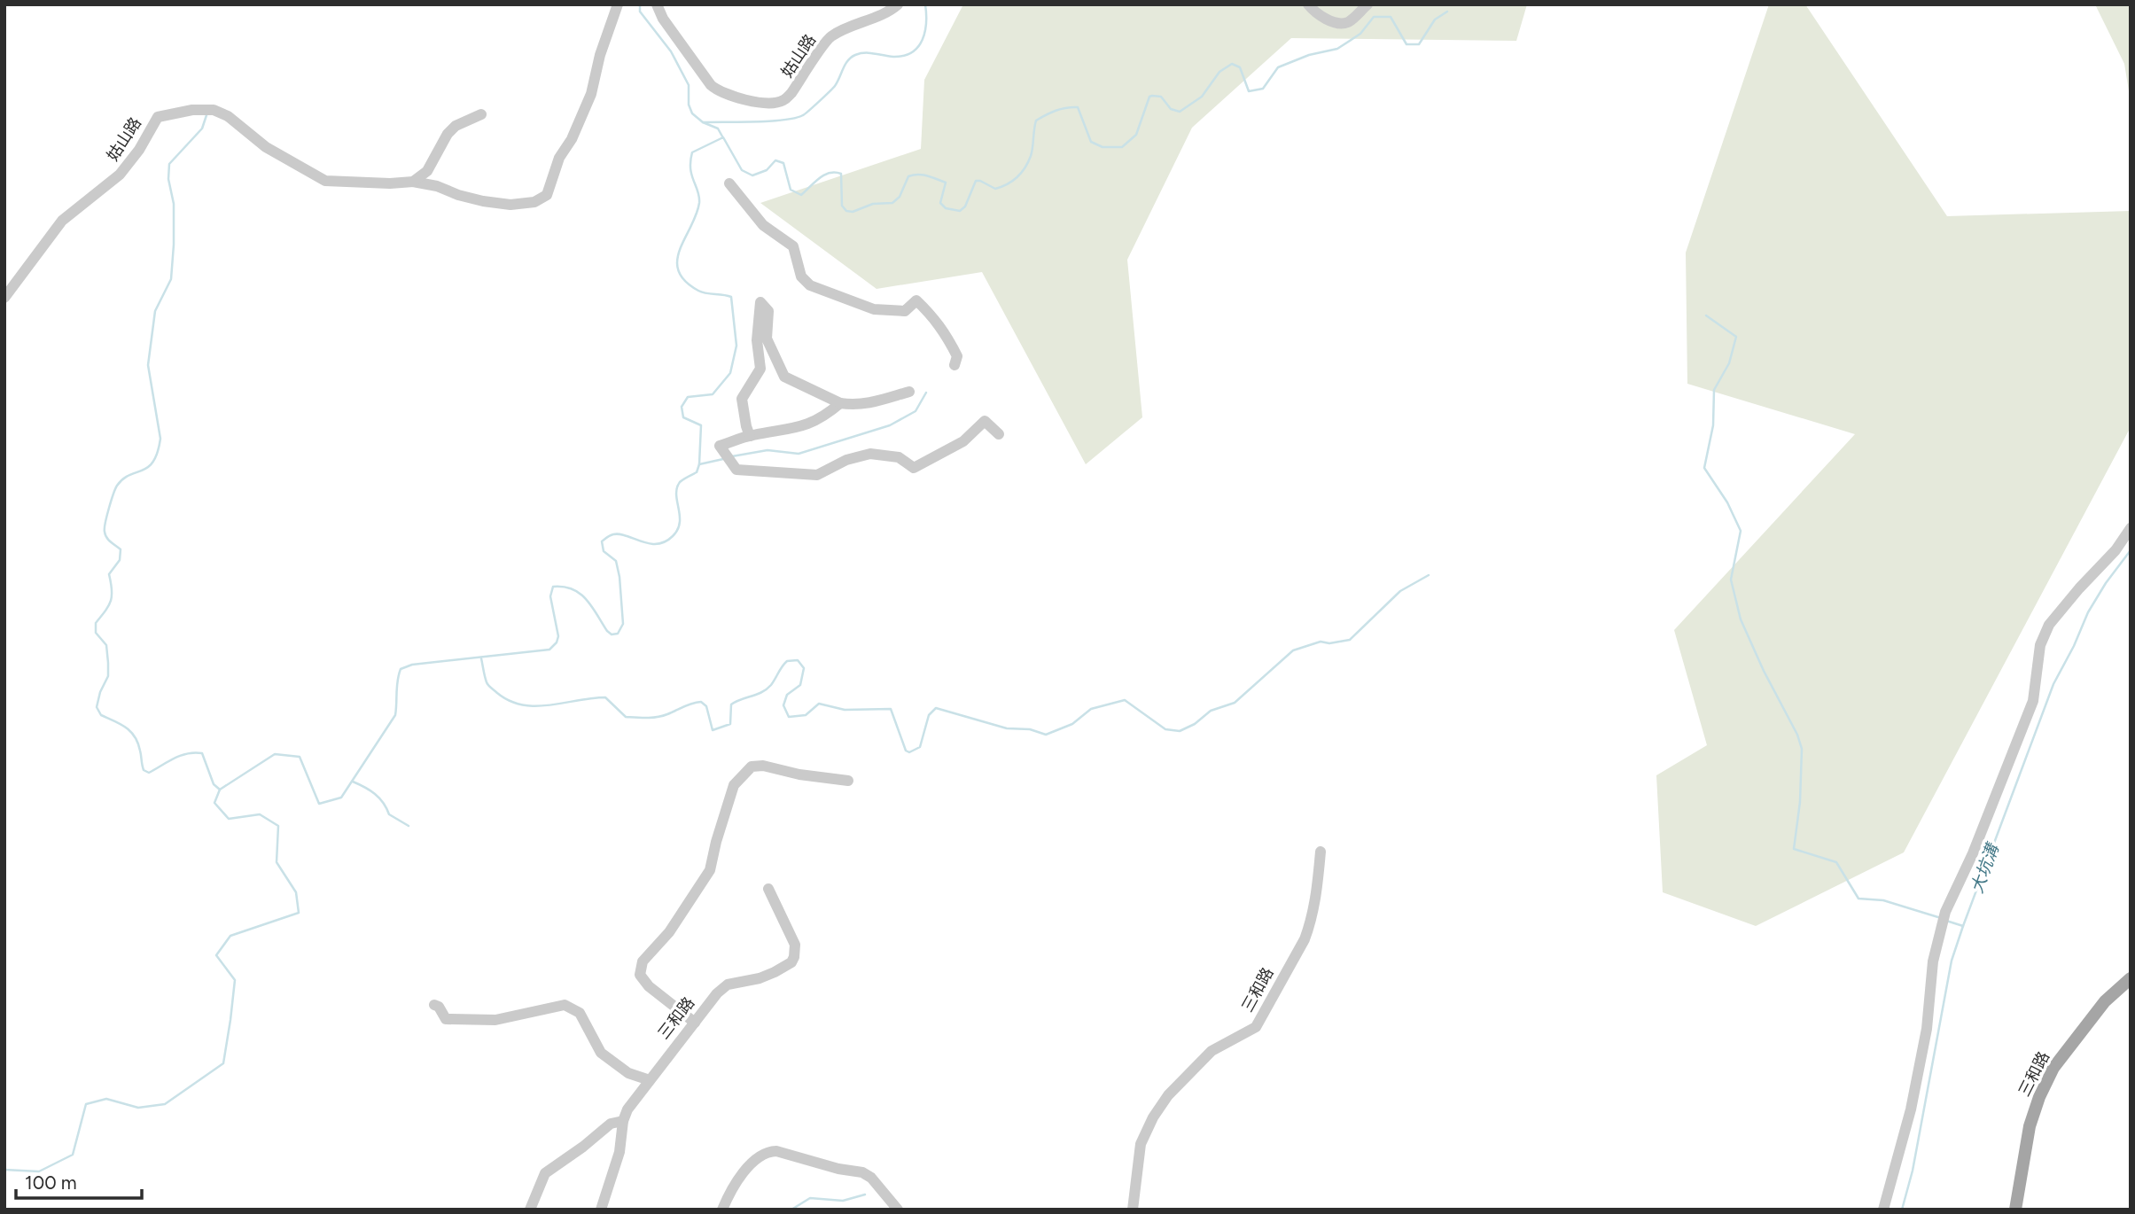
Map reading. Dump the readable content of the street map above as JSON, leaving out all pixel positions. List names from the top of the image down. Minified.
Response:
{"streets":{"main road":["三和路"],"street":["姑山路"]},"water":["大坑溝"],"scale_bar":"100 m"}
